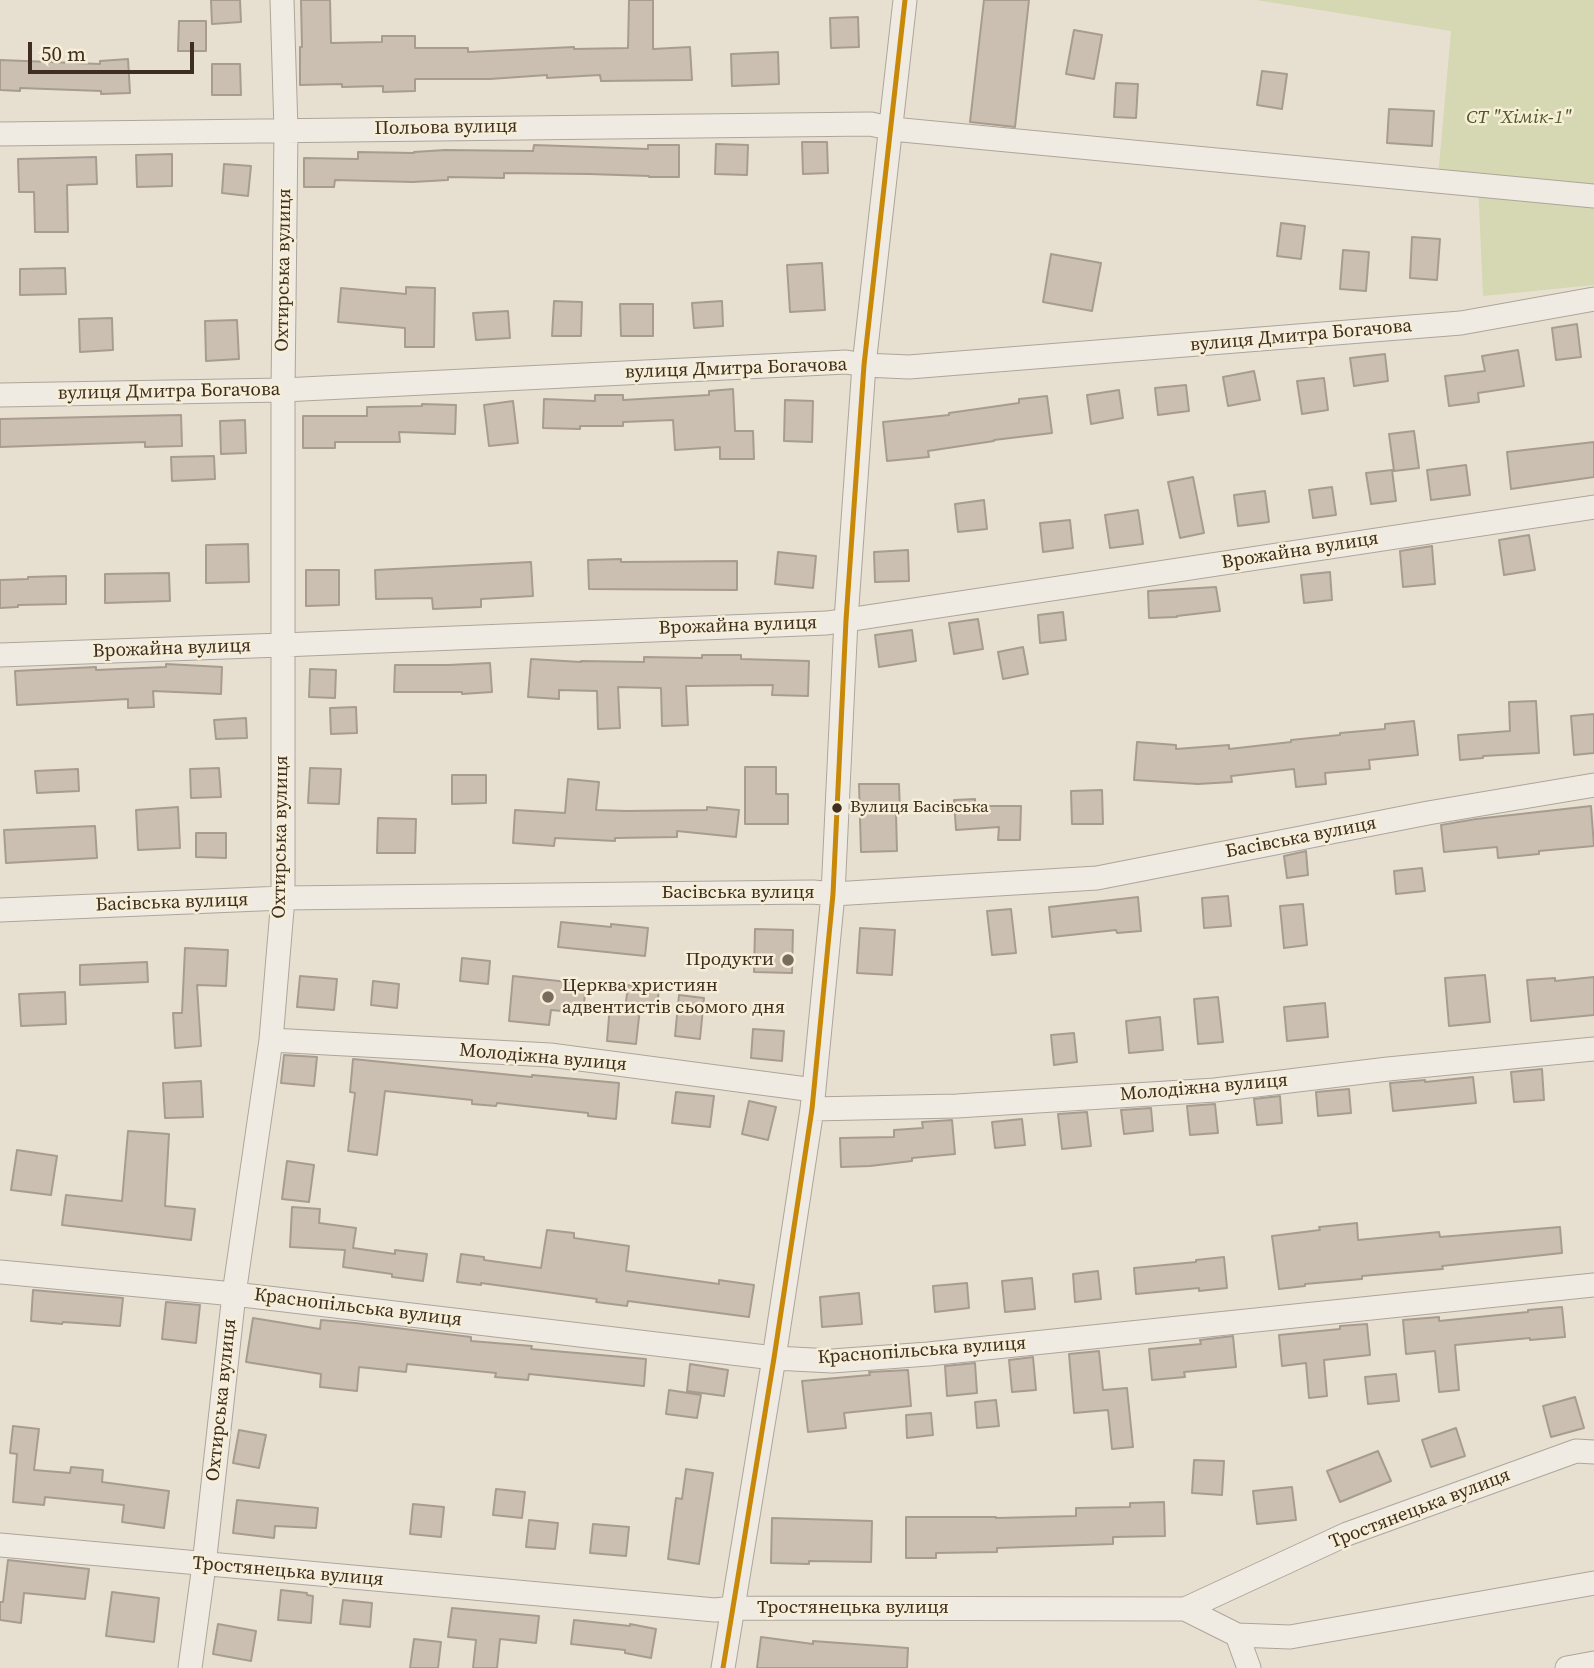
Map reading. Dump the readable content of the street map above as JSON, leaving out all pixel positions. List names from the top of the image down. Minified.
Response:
{"streets":{"street":["Польова вулиця","Охтирська вулиця","вулиця Дмитра Богачова","Врожайна вулиця","Басівська вулиця","Молодіжна вулиця","Краснопільська вулиця","Тростянецька вулиця"]},"crossings":[["Польова вулиця","Охтирська вулиця"],["Охтирська вулиця","вулиця Дмитра Богачова"],["Охтирська вулиця","Врожайна вулиця"],["Охтирська вулиця","Басівська вулиця"],["Охтирська вулиця","Молодіжна вулиця"],["Охтирська вулиця","Краснопільська вулиця"],["Охтирська вулиця","Тростянецька вулиця"]],"parks":["СТ \"Хімік-1\""],"places":["Вулиця Басівська","Продукти","Церква християн адвентистів сьомого дня"],"scale_bar":"50 m"}
